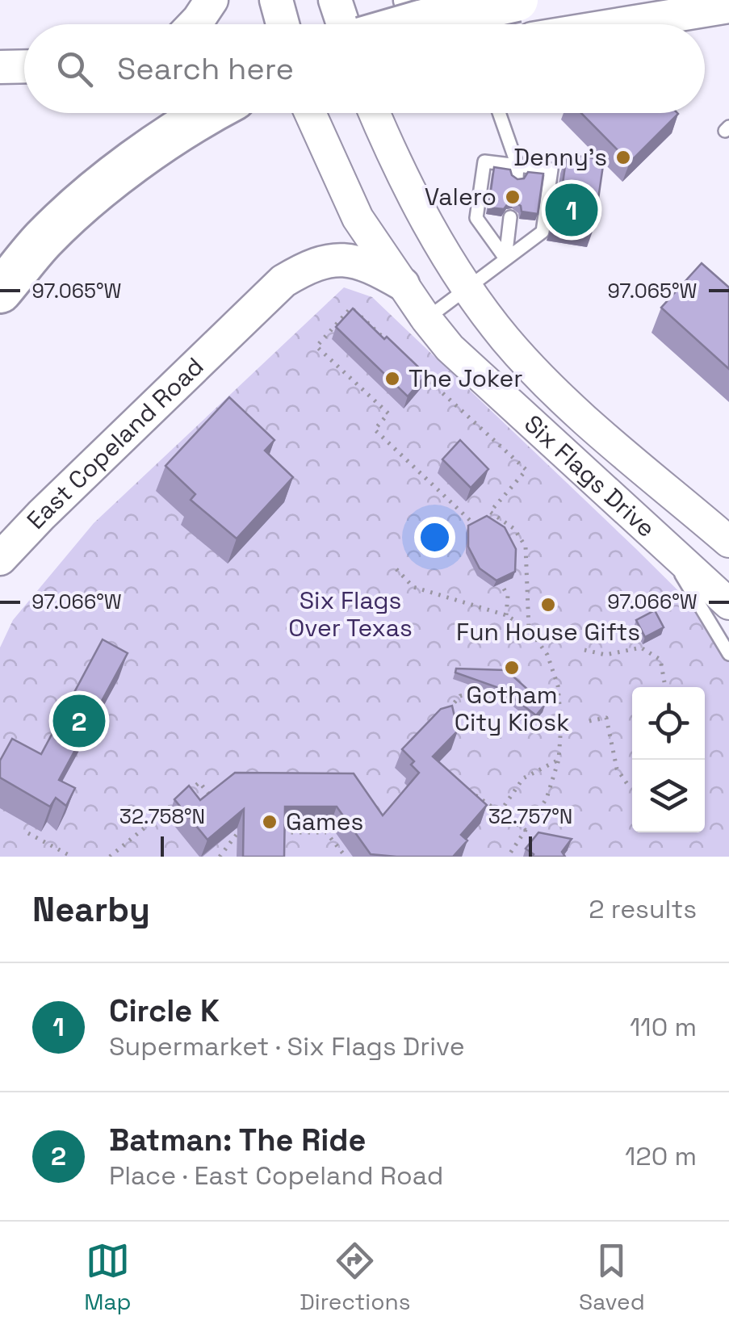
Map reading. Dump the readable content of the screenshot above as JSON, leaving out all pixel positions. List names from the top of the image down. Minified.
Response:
{"streets":{"main road":["East Copeland Road"],"street":["Six Flags Drive"]},"crossings":[["East Copeland Road","Six Flags Drive"]],"parks":["Six Flags Over Texas"],"places":["Denny's","Valero","The Joker","Fun House Gifts","Gotham City Kiosk","Games"],"page":{"search":"Search here","pins":["1","2"],"heading":["Nearby","2 results"],"list":[{"mark":"1","name":"Circle K","note":"Supermarket · Six Flags Drive","value":"110 m"},{"mark":"2","name":"Batman: The Ride","note":"Place · East Copeland Road","value":"120 m"}],"nav":["Map","Directions","Saved"]},"coordinates":["97.065°W","97.066°W","32.758°N","32.757°N"]}
